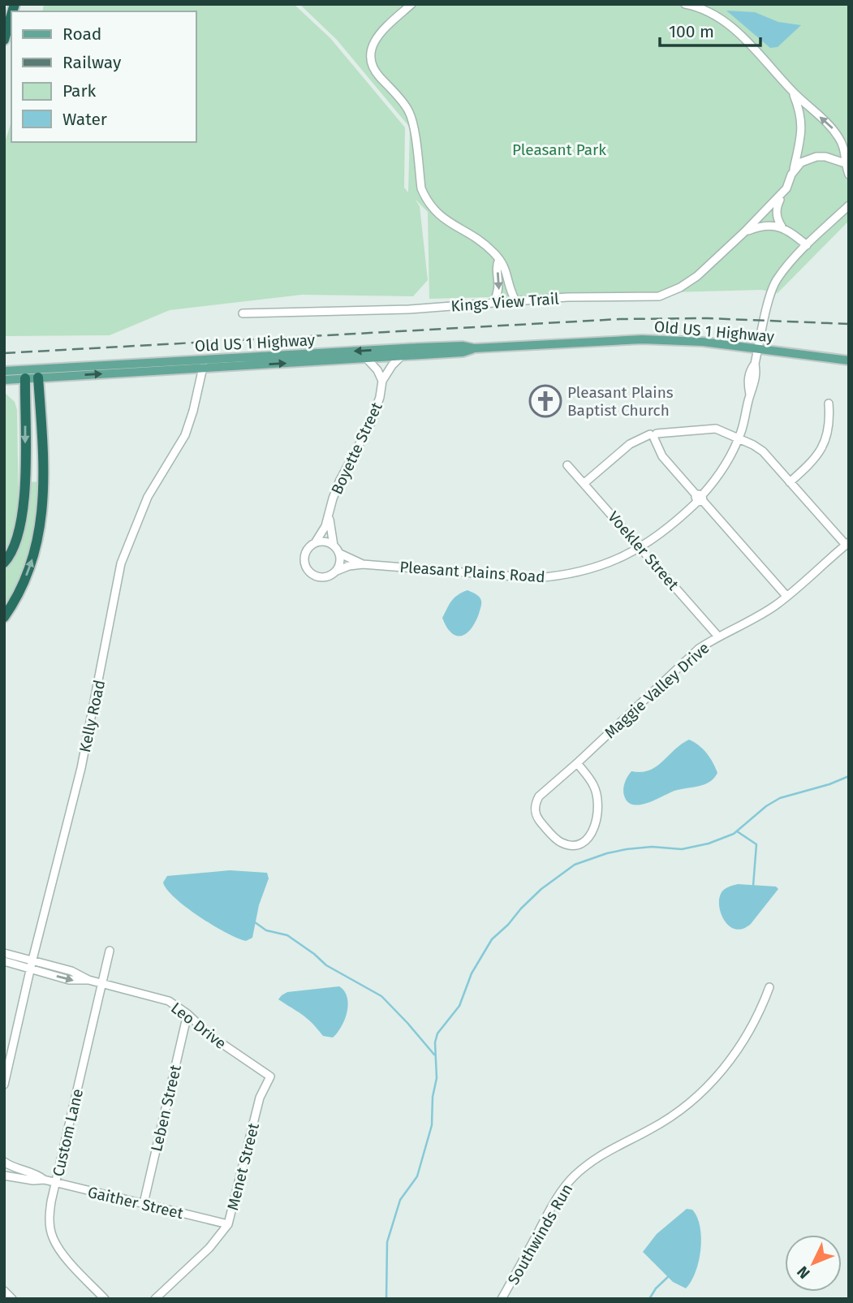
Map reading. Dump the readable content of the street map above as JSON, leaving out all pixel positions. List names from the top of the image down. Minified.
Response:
{"streets":{"main road":["Old US 1 Highway"],"street":["Kings View Trail","Boyette Street","Voekler Street","Pleasant Plains Road","Maggie Valley Drive","Kelly Road","Leo Drive","Leben Street","Custom Lane","Menet Street","Gaither Street","Southwinds Run"]},"crossings":[["Old US 1 Highway","Boyette Street"],["Old US 1 Highway","Pleasant Plains Road"],["Old US 1 Highway","Kelly Road"],["Boyette Street","Pleasant Plains Road"],["Voekler Street","Pleasant Plains Road"],["Voekler Street","Maggie Valley Drive"],["Kelly Road","Leo Drive"],["Leo Drive","Leben Street"],["Leo Drive","Custom Lane"],["Leo Drive","Menet Street"],["Leben Street","Gaither Street"],["Custom Lane","Gaither Street"],["Menet Street","Gaither Street"]],"parks":["Pleasant Park"],"places":{"church":["Pleasant Plains Baptist Church"]},"legend":["Road","Railway","Park","Water"],"scale_bar":"100 m","north":"bottom left"}
